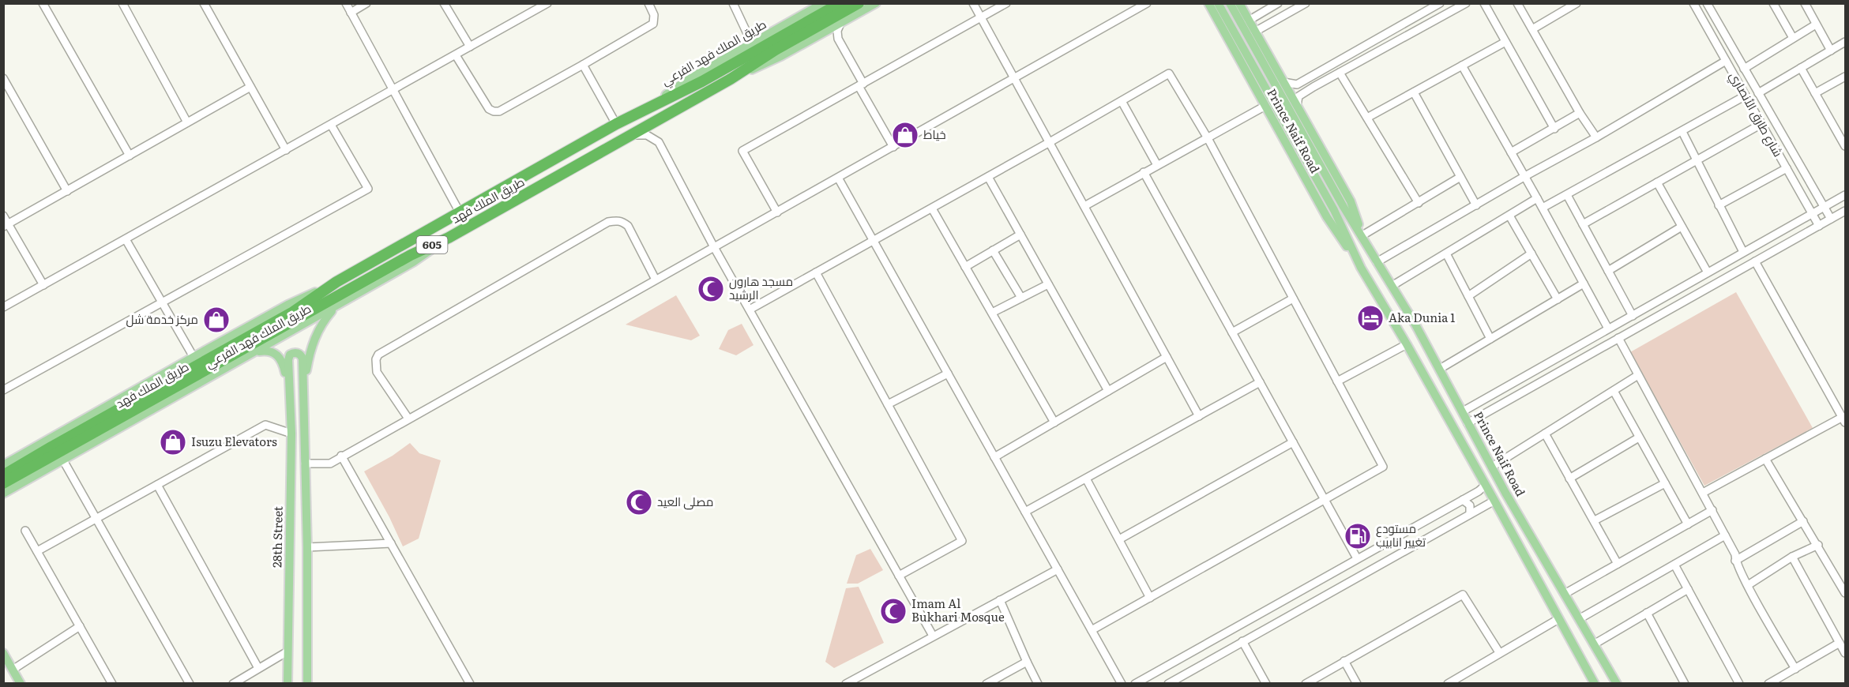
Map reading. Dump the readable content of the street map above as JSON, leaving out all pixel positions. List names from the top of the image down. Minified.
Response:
{"streets":{"highway":["طريق الملك فهد","605"],"main road":["طريق الملك فهد الفرعي","Prince Naif Road","28th Street"],"street":["شارع طارق الأنصاري"]},"crossings":[["طريق الملك فهد الفرعي","طريق الملك فهد"]],"places":{"shop":["خياط","مركز خدمة شل","Isuzu Elevators"],"mosque":["مسجد هارون الرشيد","مصلى العيد","Imam Al Bukhari Mosque"],"hotel":["Aka Dunia 1"],"fuel station":["مستودع تغيير انابيب"]}}
